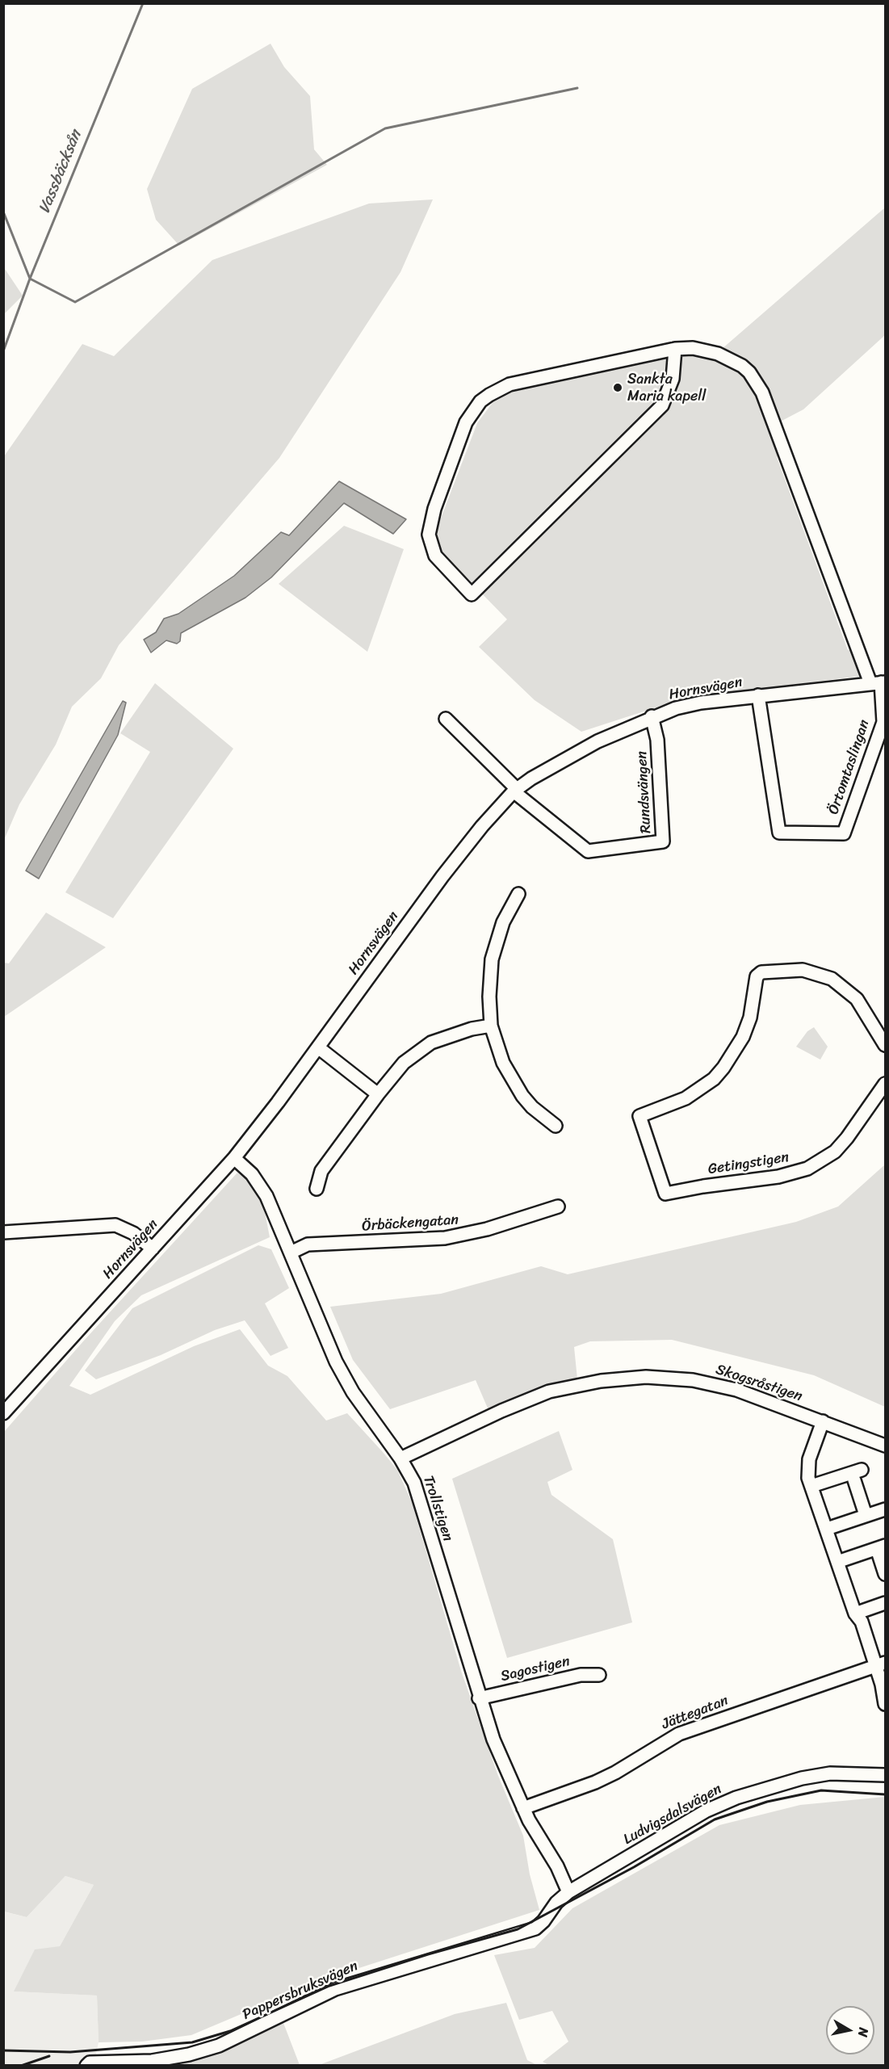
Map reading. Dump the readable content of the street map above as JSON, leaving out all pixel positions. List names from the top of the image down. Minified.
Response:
{"streets":{"street":["Hornsvägen","Örtomtaslingan","Rundsvängen","Getingstigen","Örbäckengatan","Skogsråstigen","Trollstigen","Sagostigen","Jättegatan","Ludvigsdalsvägen","Pappersbruksvägen"]},"crossings":[["Hornsvägen","Örtomtaslingan"],["Hornsvägen","Rundsvängen"],["Hornsvägen","Trollstigen"],["Örbäckengatan","Trollstigen"],["Skogsråstigen","Trollstigen"],["Trollstigen","Sagostigen"],["Trollstigen","Jättegatan"],["Trollstigen","Ludvigsdalsvägen"],["Trollstigen","Pappersbruksvägen"],["Ludvigsdalsvägen","Pappersbruksvägen"]],"water":["Vassbäcksån"],"places":["Sankta Maria kapell"],"north":"right"}
